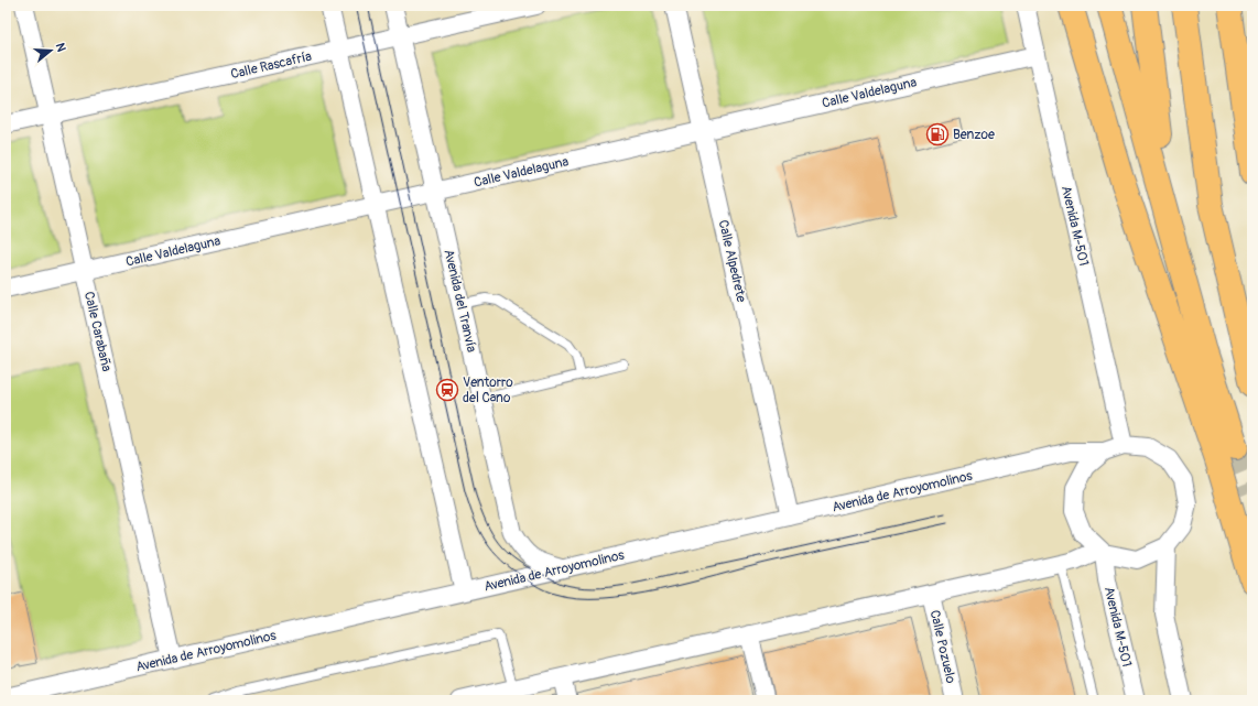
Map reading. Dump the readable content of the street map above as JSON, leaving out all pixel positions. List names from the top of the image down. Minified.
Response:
{"streets":{"street":["Calle Rascafría","Calle Valdelaguna","Avenida M-501","Calle Alpedrete","Avenida del Tranvía","Calle Carabaña","Avenida de Arroyomolinos","Calle Pozuelo"]},"crossings":[["Calle Rascafría","Avenida del Tranvía"],["Calle Rascafría","Calle Carabaña"],["Calle Valdelaguna","Avenida M-501"],["Calle Valdelaguna","Calle Alpedrete"],["Calle Valdelaguna","Avenida del Tranvía"],["Calle Valdelaguna","Calle Carabaña"],["Avenida M-501","Avenida de Arroyomolinos"],["Calle Alpedrete","Avenida de Arroyomolinos"],["Avenida del Tranvía","Avenida de Arroyomolinos"],["Calle Carabaña","Avenida de Arroyomolinos"]],"places":{"fuel station":["Benzoe"],"station":["Ventorro del Cano"]},"north":"right"}
